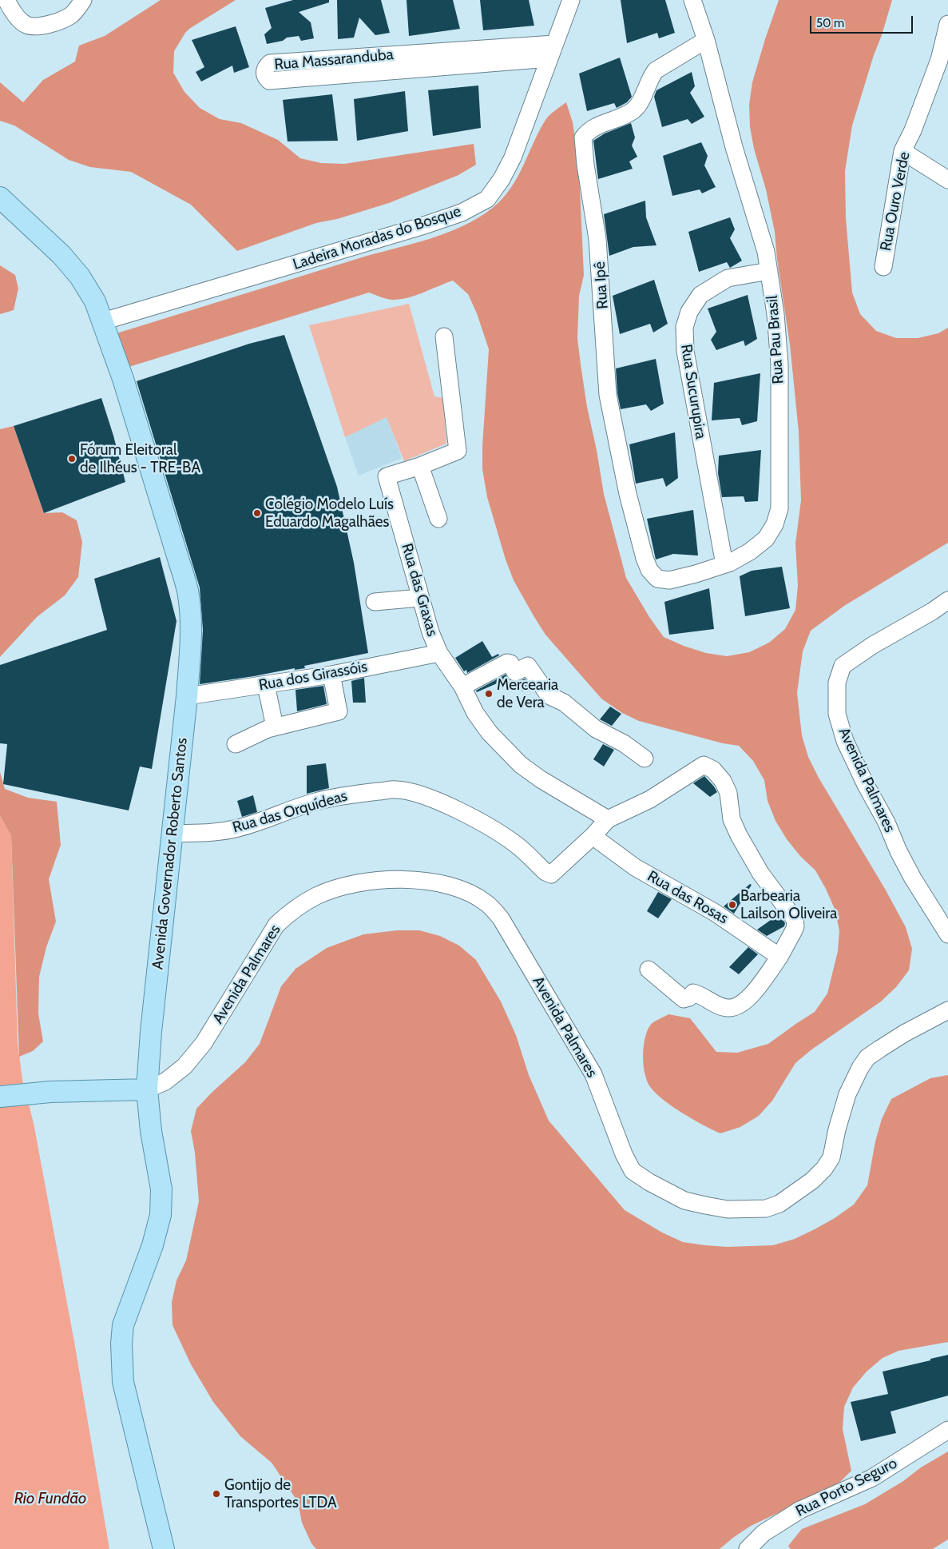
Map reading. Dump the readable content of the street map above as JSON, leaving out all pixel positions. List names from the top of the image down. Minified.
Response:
{"streets":{"main road":["Avenida Governador Roberto Santos"],"street":["Rua Massaranduba","Rua Ouro Verde","Ladeira Moradas do Bosque","Rua Ipê","Rua Pau Brasil","Rua Sucurupira","Rua das Graxas","Rua dos Girassóis","Avenida Palmares","Rua das Orquídeas","Rua das Rosas","Rua Porto Seguro"]},"crossings":[["Rua Massaranduba","Ladeira Moradas do Bosque"],["Ladeira Moradas do Bosque","Avenida Governador Roberto Santos"],["Rua Ipê","Rua Pau Brasil"],["Rua Pau Brasil","Rua Sucurupira"],["Rua das Graxas","Rua dos Girassóis"],["Rua dos Girassóis","Avenida Governador Roberto Santos"],["Avenida Palmares","Avenida Governador Roberto Santos"],["Rua das Orquídeas","Avenida Governador Roberto Santos"],["Rua das Orquídeas","Rua das Rosas"]],"water":["Rio Fundão"],"places":["Fórum Eleitoral de Ilhéus - TRE-BA","Colégio Modelo Luís Eduardo Magalhães","Mercearia de Vera","Barbearia Lailson Oliveira","Gontijo de Transportes LTDA"],"scale_bar":"50 m"}
